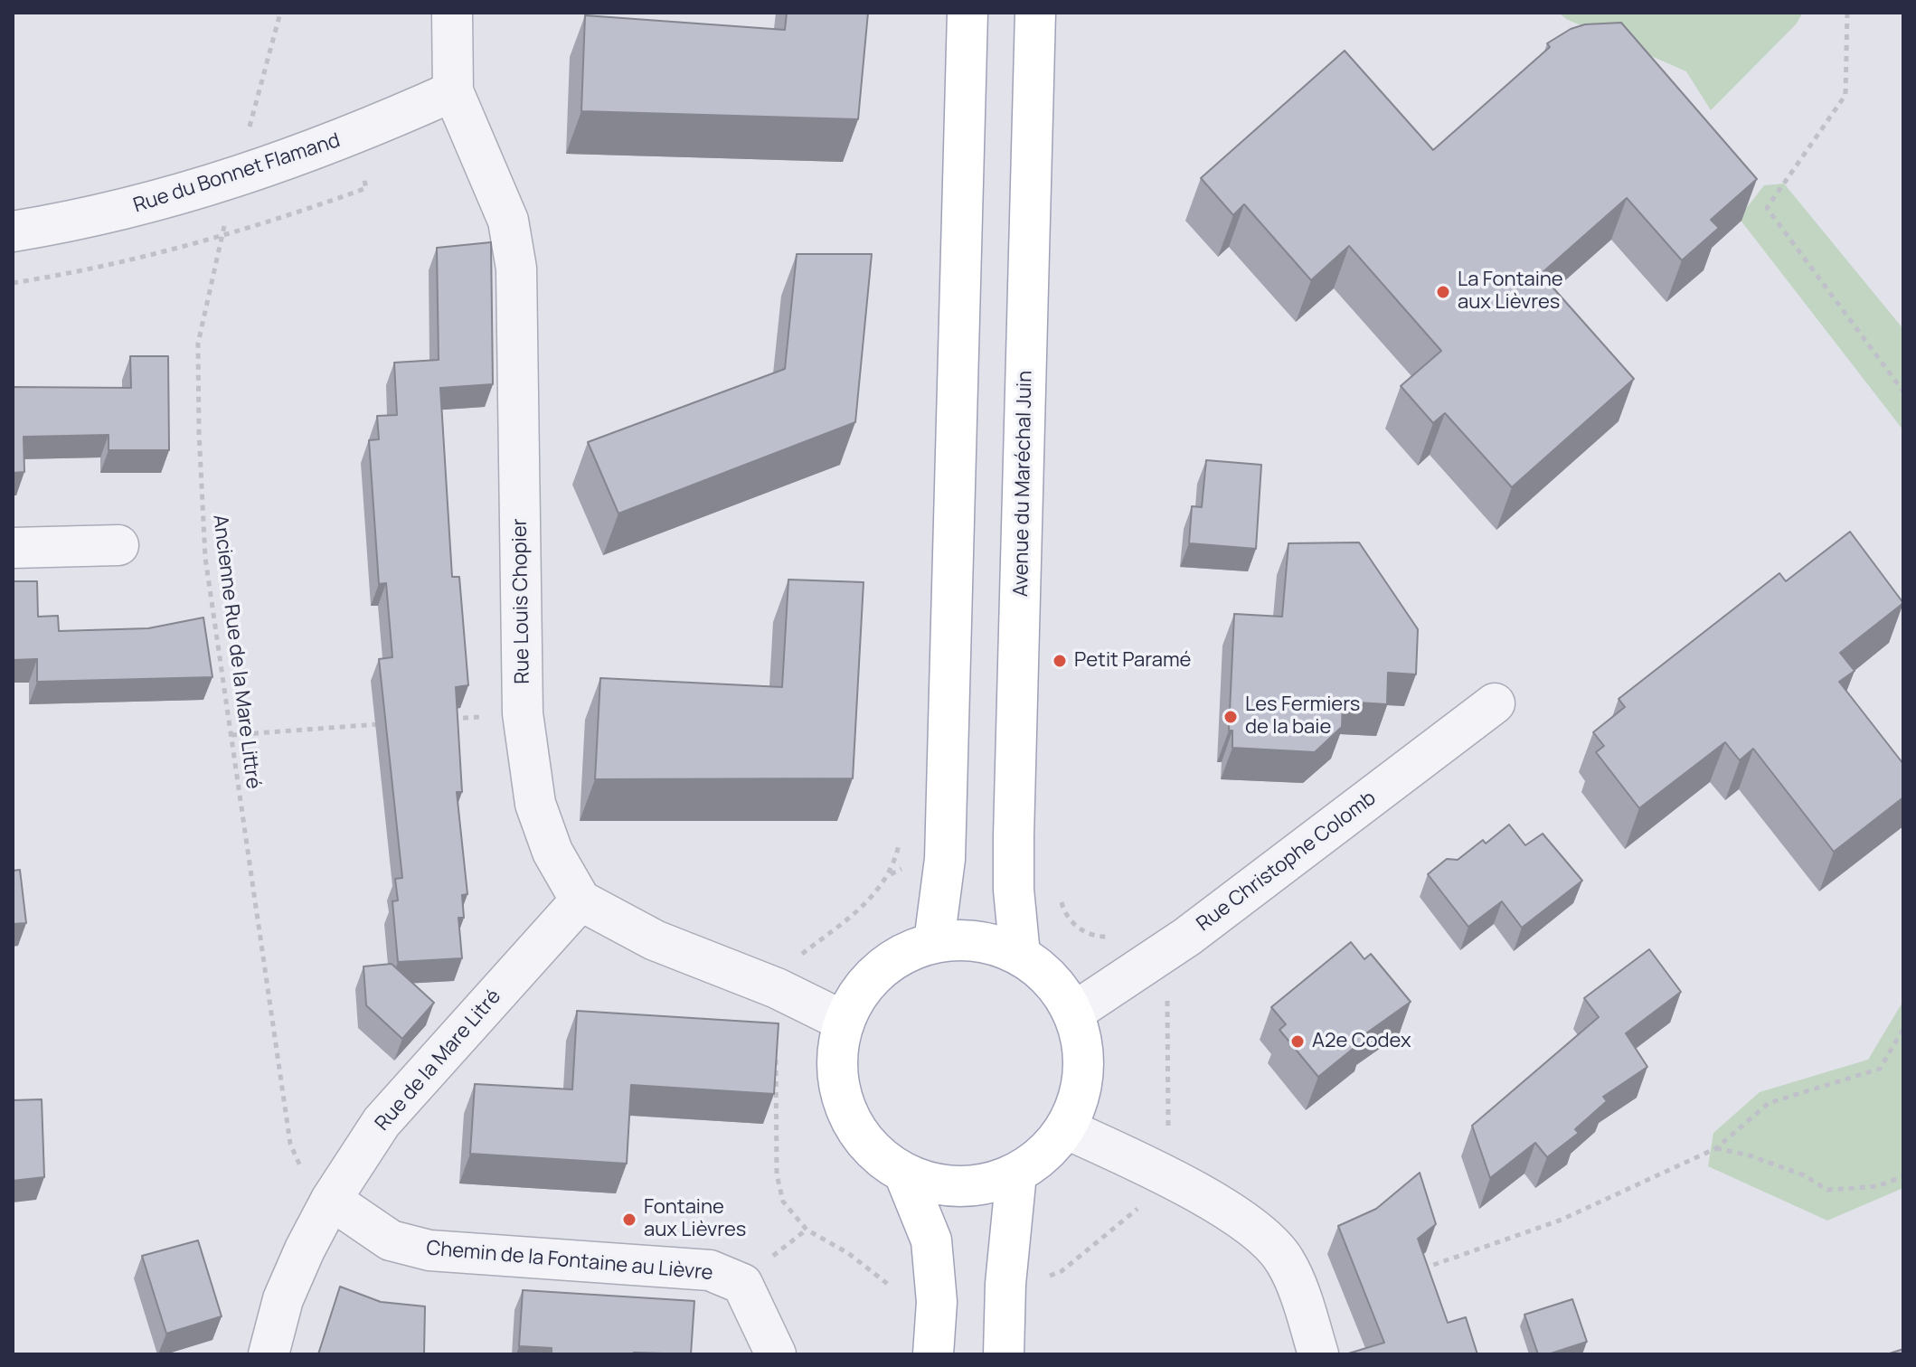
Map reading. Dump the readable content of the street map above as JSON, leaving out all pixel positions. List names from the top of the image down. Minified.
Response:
{"streets":{"main road":["Avenue du Maréchal Juin"],"street":["Rue du Bonnet Flamand","Rue Louis Chopier","Rue Christophe Colomb","Rue de la Mare Litré","Chemin de la Fontaine au Lièvre"],"path":["Ancienne Rue de la Mare Littré"]},"crossings":[["Rue du Bonnet Flamand","Rue Louis Chopier"],["Rue du Bonnet Flamand","Ancienne Rue de la Mare Littré"],["Avenue du Maréchal Juin","Rue Christophe Colomb"],["Rue Louis Chopier","Rue de la Mare Litré"],["Ancienne Rue de la Mare Littré","Rue de la Mare Litré"],["Ancienne Rue de la Mare Littré","Chemin de la Fontaine au Lièvre"],["Rue de la Mare Litré","Chemin de la Fontaine au Lièvre"]],"places":["La Fontaine aux Lièvres","Petit Paramé","Les Fermiers de la baie","A2e Codex","Fontaine aux Lièvres"]}
